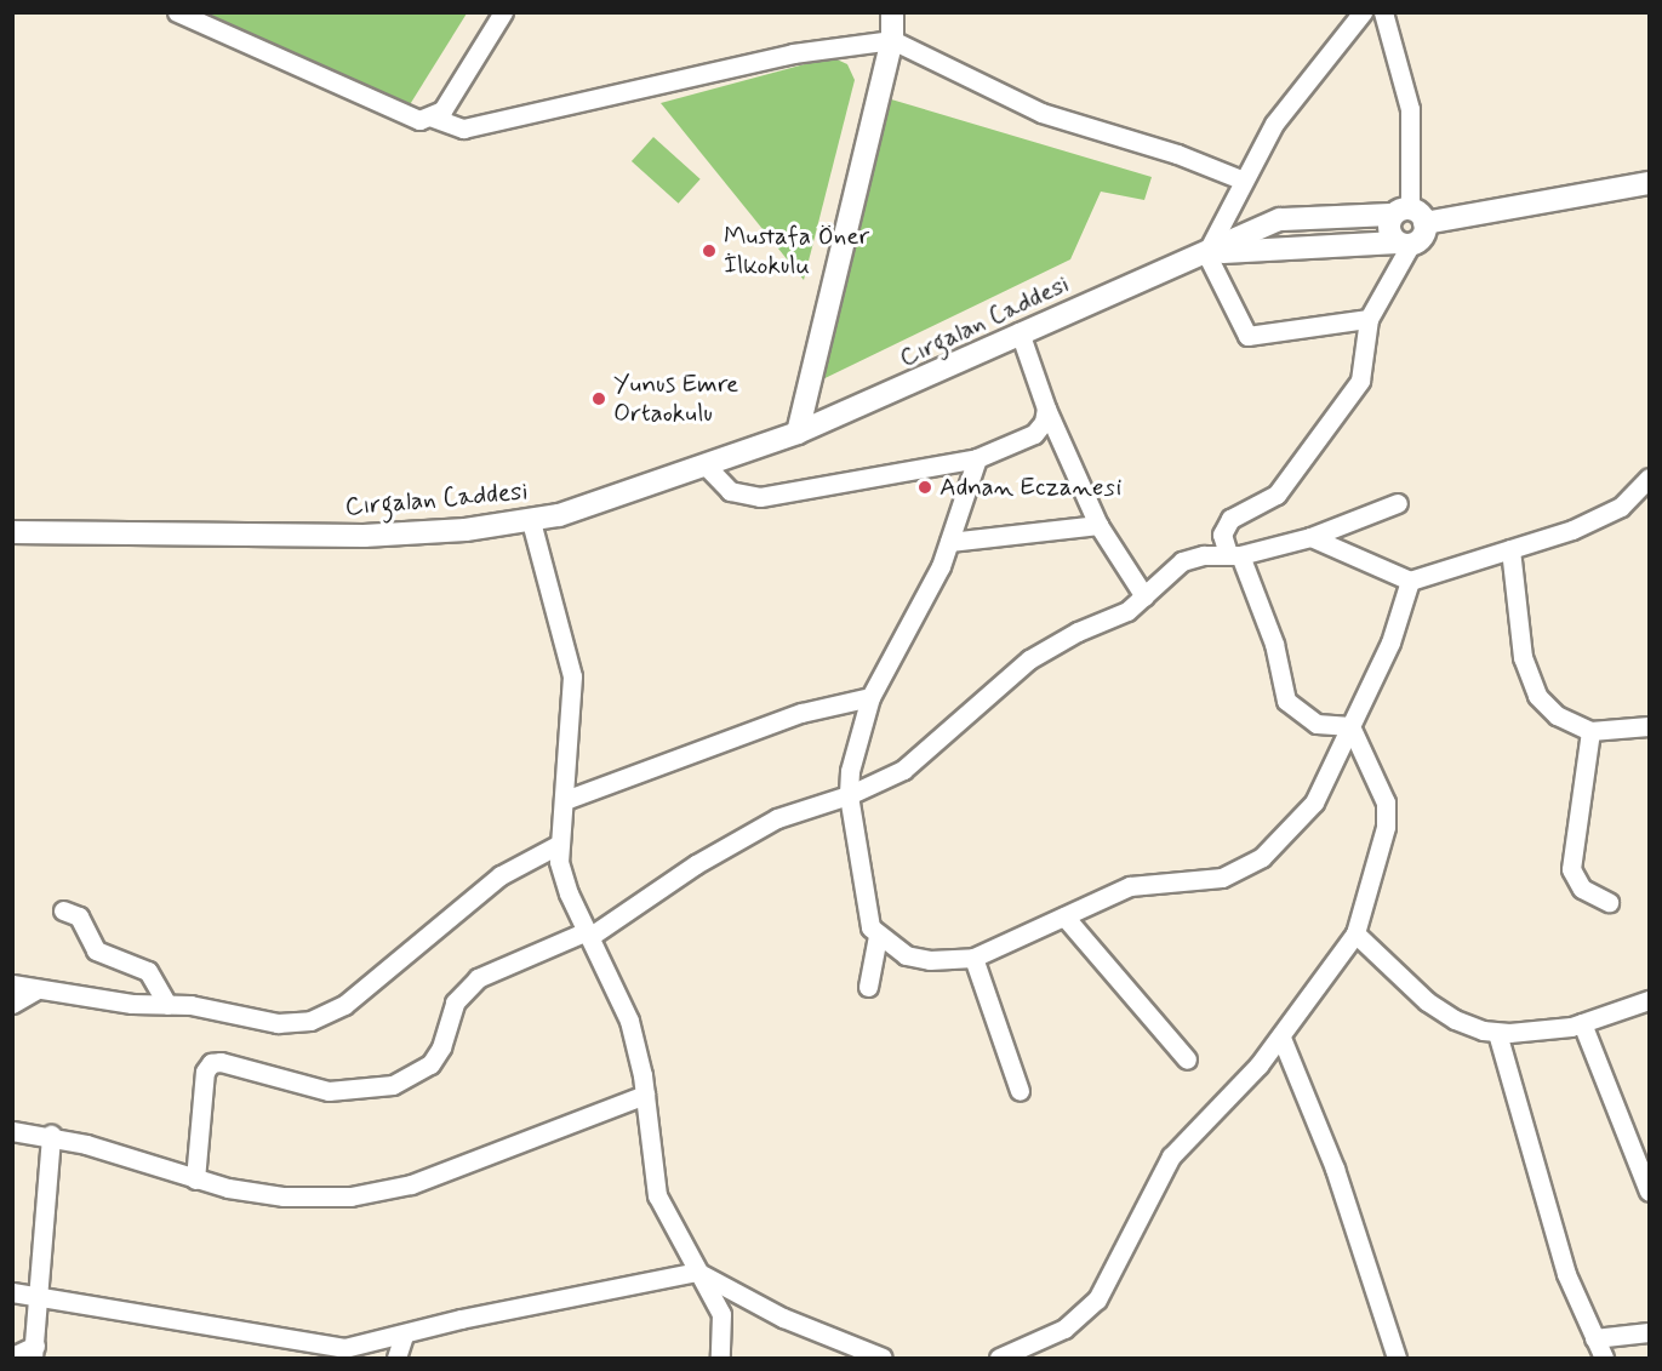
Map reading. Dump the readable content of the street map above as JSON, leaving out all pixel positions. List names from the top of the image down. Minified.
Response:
{"streets":{"street":["Cırgalan Caddesi"]},"places":["Mustafa Öner İlkokulu","Yunus Emre Ortaokulu","Adnan Eczanesi"]}
